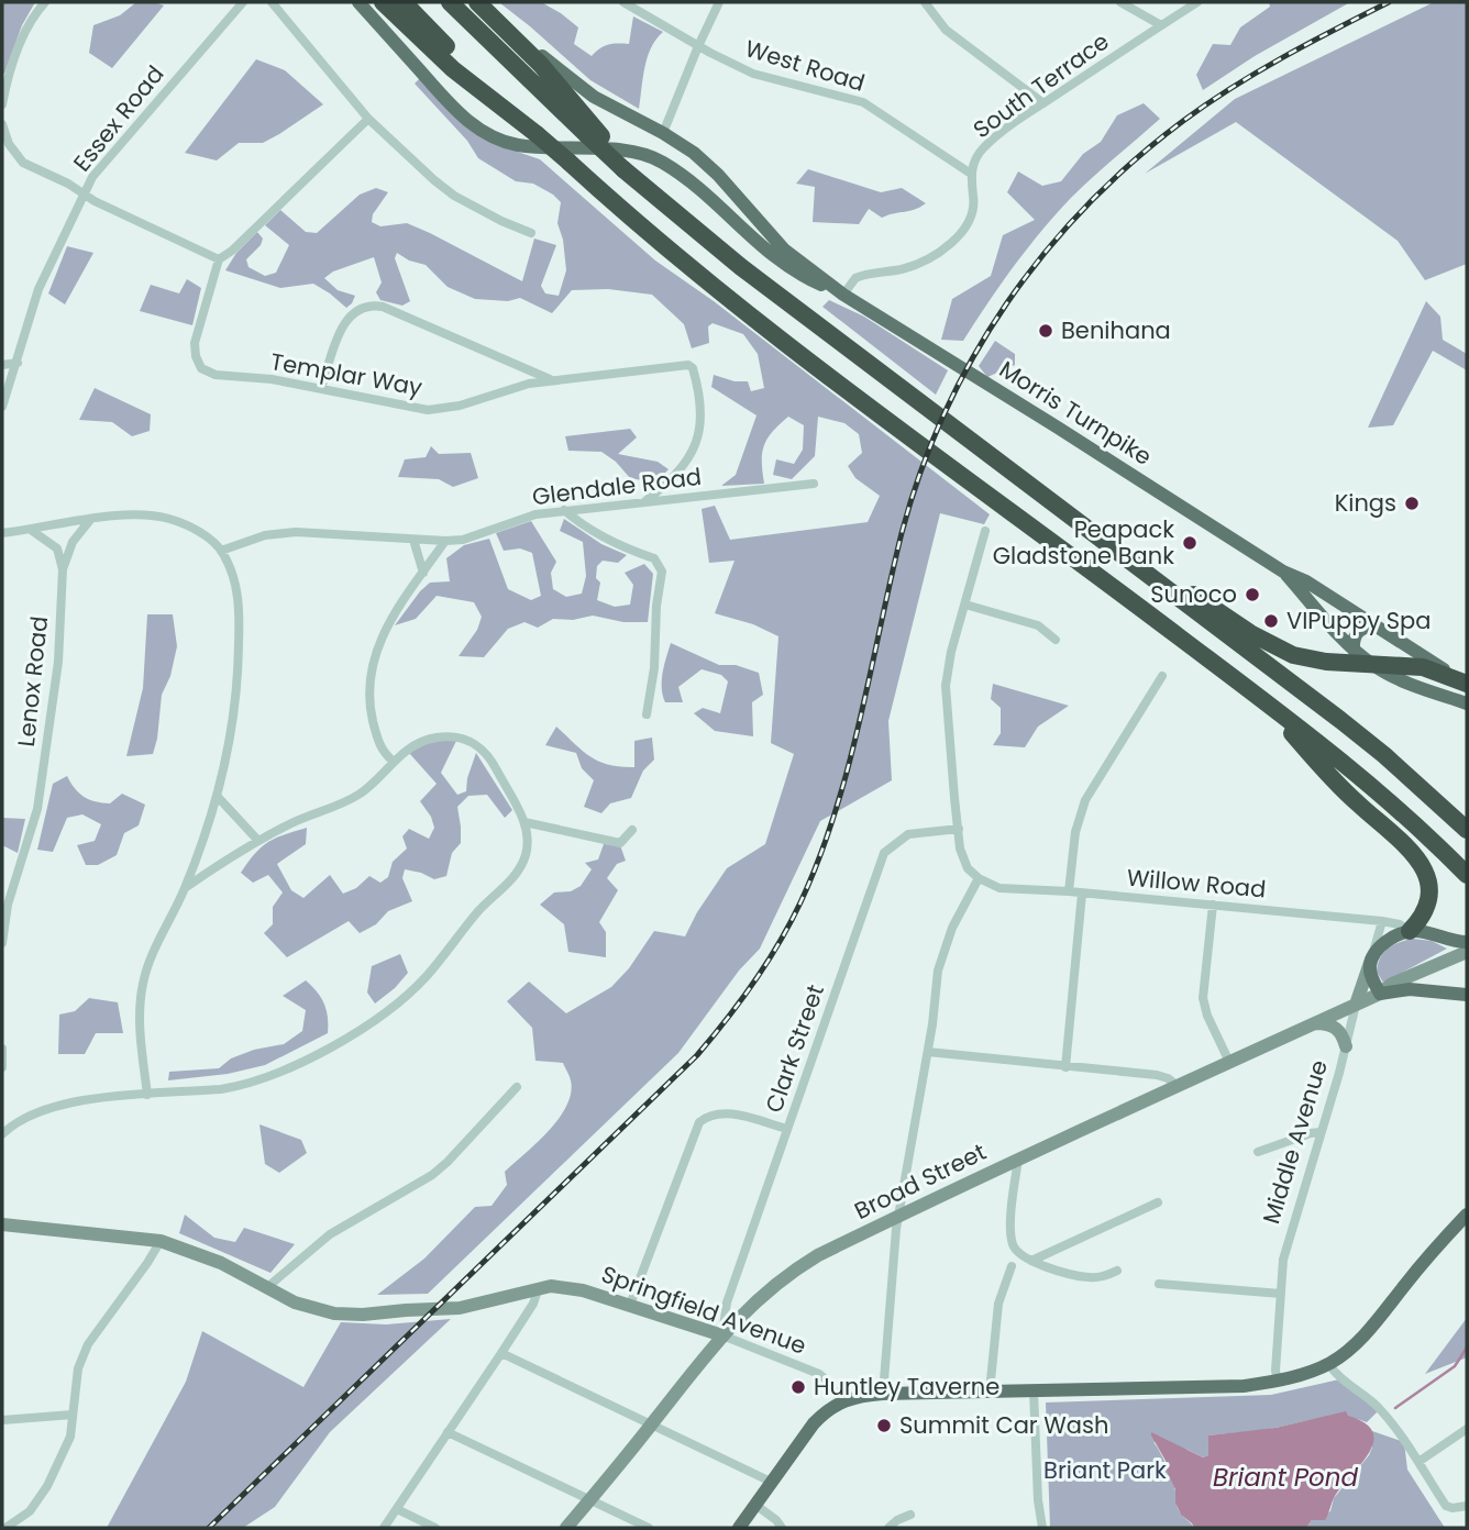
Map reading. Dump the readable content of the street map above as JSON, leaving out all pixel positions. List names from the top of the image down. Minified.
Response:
{"streets":{"main road":["Morris Turnpike","Middle Avenue","Broad Street","Springfield Avenue"],"street":["West Road","South Terrace","Essex Road","Templar Way","Glendale Road","Lenox Road","Willow Road","Clark Street"]},"crossings":[["West Road","South Terrace"],["South Terrace","Morris Turnpike"],["Templar Way","Glendale Road"],["Willow Road","Middle Avenue"],["Clark Street","Broad Street"],["Clark Street","Springfield Avenue"],["Middle Avenue","Broad Street"],["Broad Street","Springfield Avenue"]],"water":["Briant Pond"],"parks":["Briant Park"],"places":["Benihana","Kings","Peapack Gladstone Bank","Sunoco","VIPuppy Spa","Huntley Taverne","Summit Car Wash"]}
